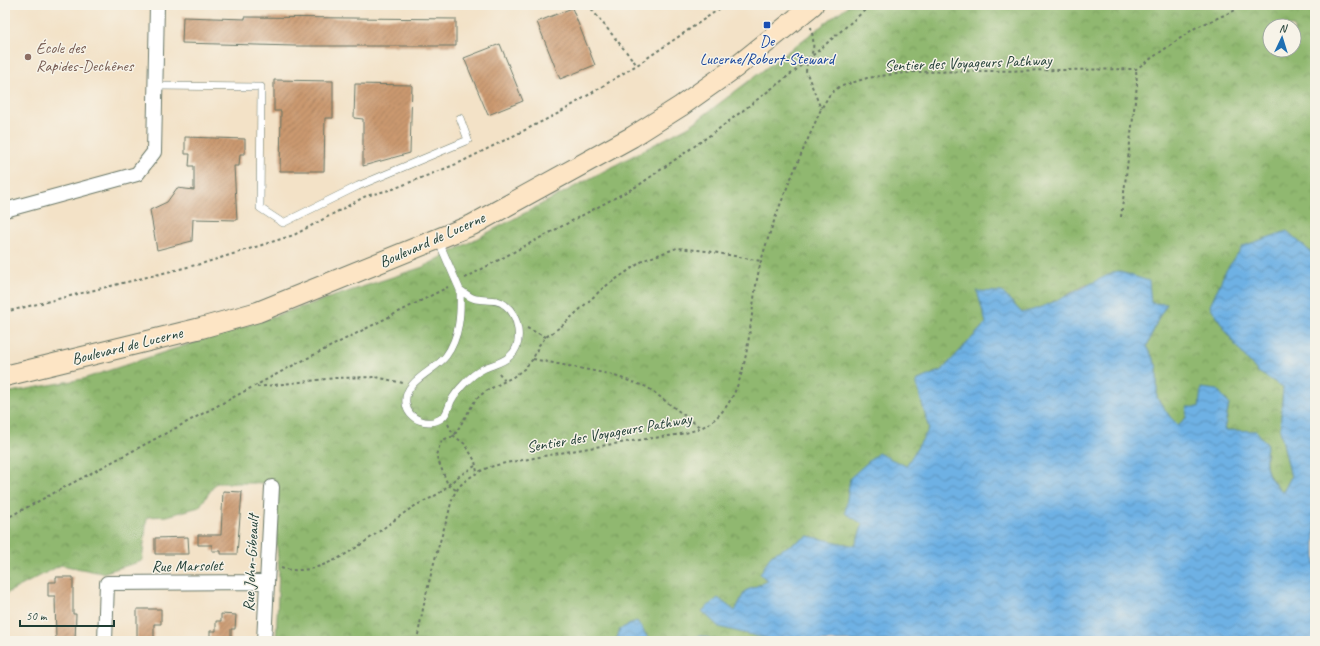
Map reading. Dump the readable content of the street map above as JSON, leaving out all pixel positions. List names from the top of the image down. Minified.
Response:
{"streets":{"main road":["Boulevard de Lucerne"],"street":["Rue John-Gibeault","Rue Marsolet"],"path":["Sentier des Voyageurs Pathway"]},"crossings":[["Rue John-Gibeault","Rue Marsolet"]],"places":{"transit":["De Lucerne/Robert-Steward"],"other":["École des Rapides-Dechênes"]},"scale_bar":"50 m","north":"top"}
